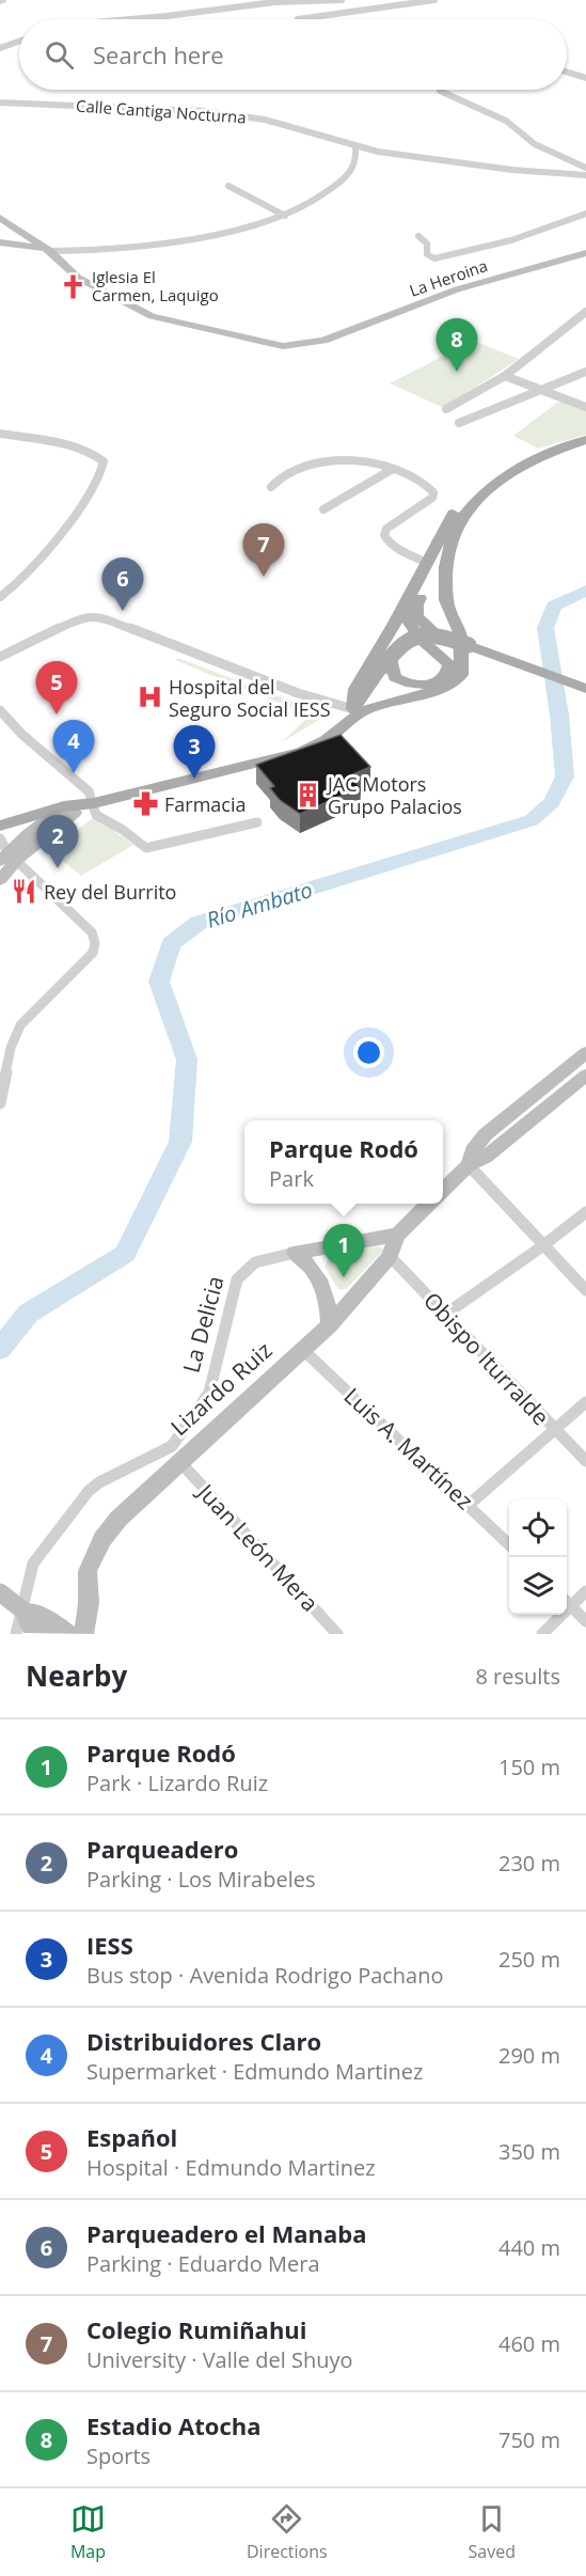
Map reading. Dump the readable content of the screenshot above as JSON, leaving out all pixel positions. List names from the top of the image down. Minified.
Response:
{"streets":{"main road":["La Heroina","La Delicia","Lizardo Ruiz"],"street":["Calle Cantiga Nocturna","Obispo Iturralde","Luis A. Martínez","Juan León Mera"]},"crossings":[["La Delicia","Lizardo Ruiz"],["Obispo Iturralde","Lizardo Ruiz"],["Lizardo Ruiz","Luis A. Martínez"],["Lizardo Ruiz","Juan León Mera"]],"water":["Río Ambato"],"places":{"church":["Iglesia El Carmen, Laquigo"],"hospital":["Hospital del Seguro Social IESS"],"building":["JAC Motors Grupo Palacios"],"pharmacy":["Farmacia"],"restaurant":["Rey del Burrito"]},"page":{"search":"Search here","pins":["8","7","6","5","4","3","2","1"],"popup":["Parque Rodó","Park"],"heading":["Nearby","8 results"],"list":[{"mark":"1","name":"Parque Rodó","note":"Park · Lizardo Ruiz","value":"150 m"},{"mark":"2","name":"Parqueadero","note":"Parking · Los Mirabeles","value":"230 m"},{"mark":"3","name":"IESS","note":"Bus stop · Avenida Rodrigo Pachano","value":"250 m"},{"mark":"4","name":"Distribuidores Claro","note":"Supermarket · Edmundo Martinez","value":"290 m"},{"mark":"5","name":"Español","note":"Hospital · Edmundo Martinez","value":"350 m"},{"mark":"6","name":"Parqueadero el Manaba","note":"Parking · Eduardo Mera","value":"440 m"},{"mark":"7","name":"Colegio Rumiñahui","note":"University · Valle del Shuyo","value":"460 m"},{"mark":"8","name":"Estadio Atocha","note":"Sports","value":"750 m"}],"nav":["Map","Directions","Saved"]}}
